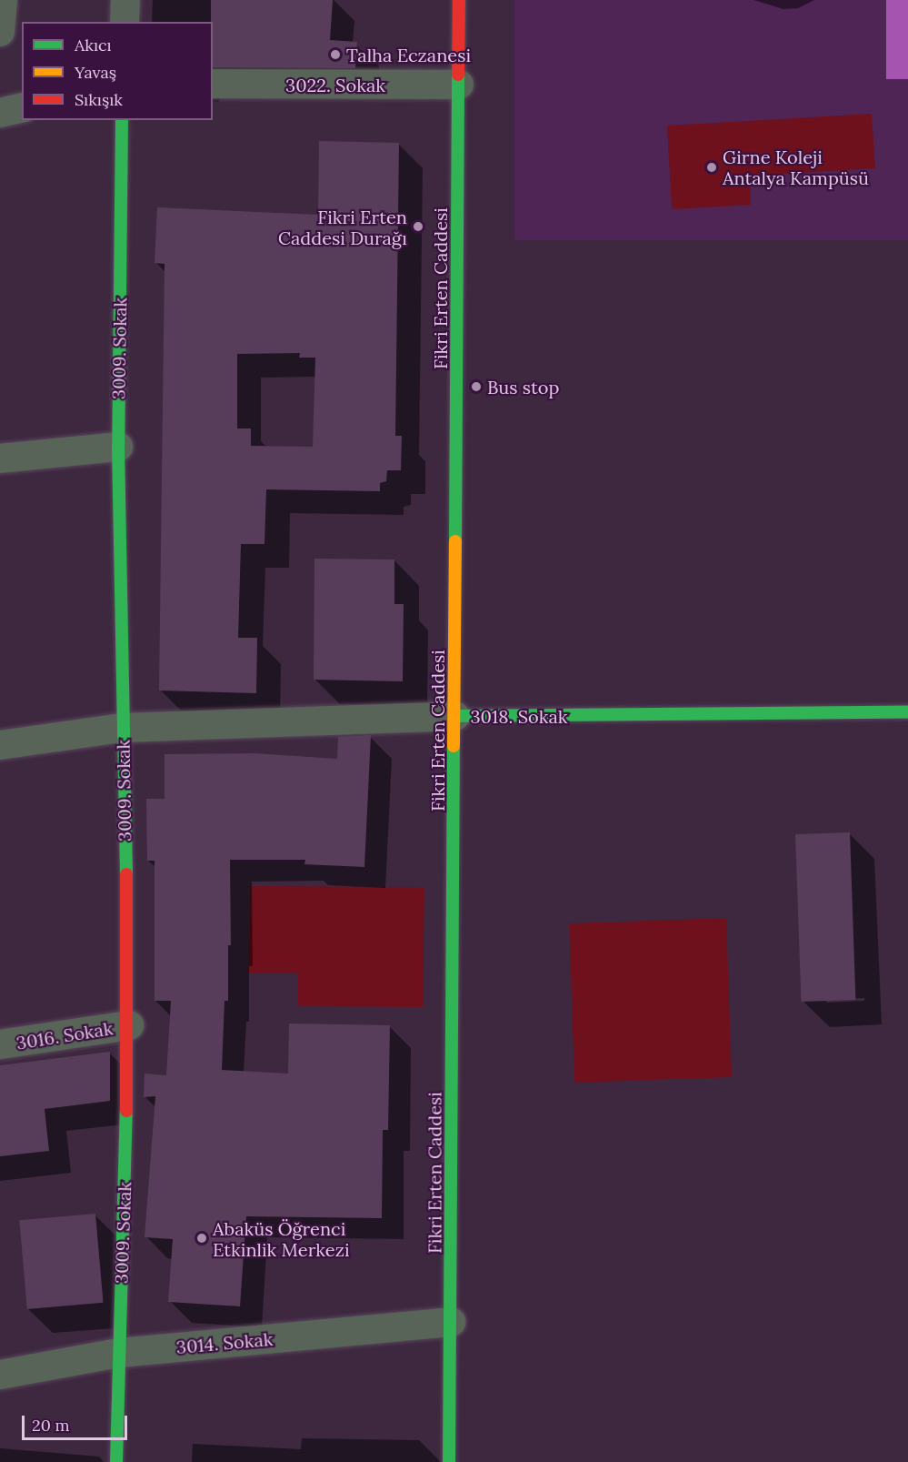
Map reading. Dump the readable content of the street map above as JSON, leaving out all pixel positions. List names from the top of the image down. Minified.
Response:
{"streets":{"street":["3022. Sokak","Fikri Erten Caddesi","3009. Sokak","3018. Sokak","3016. Sokak","3014. Sokak"]},"crossings":[["3022. Sokak","Fikri Erten Caddesi"],["Fikri Erten Caddesi","3018. Sokak"],["Fikri Erten Caddesi","3014. Sokak"],["3009. Sokak","3018. Sokak"],["3009. Sokak","3016. Sokak"],["3009. Sokak","3014. Sokak"]],"places":["Talha Eczanesi","Girne Koleji Antalya Kampüsü","Fikri Erten Caddesi Durağı","Bus stop","Abaküs Öğrenci Etkinlik Merkezi"],"legend":["Akıcı","Yavaş","Sıkışık"],"scale_bar":"20 m"}
